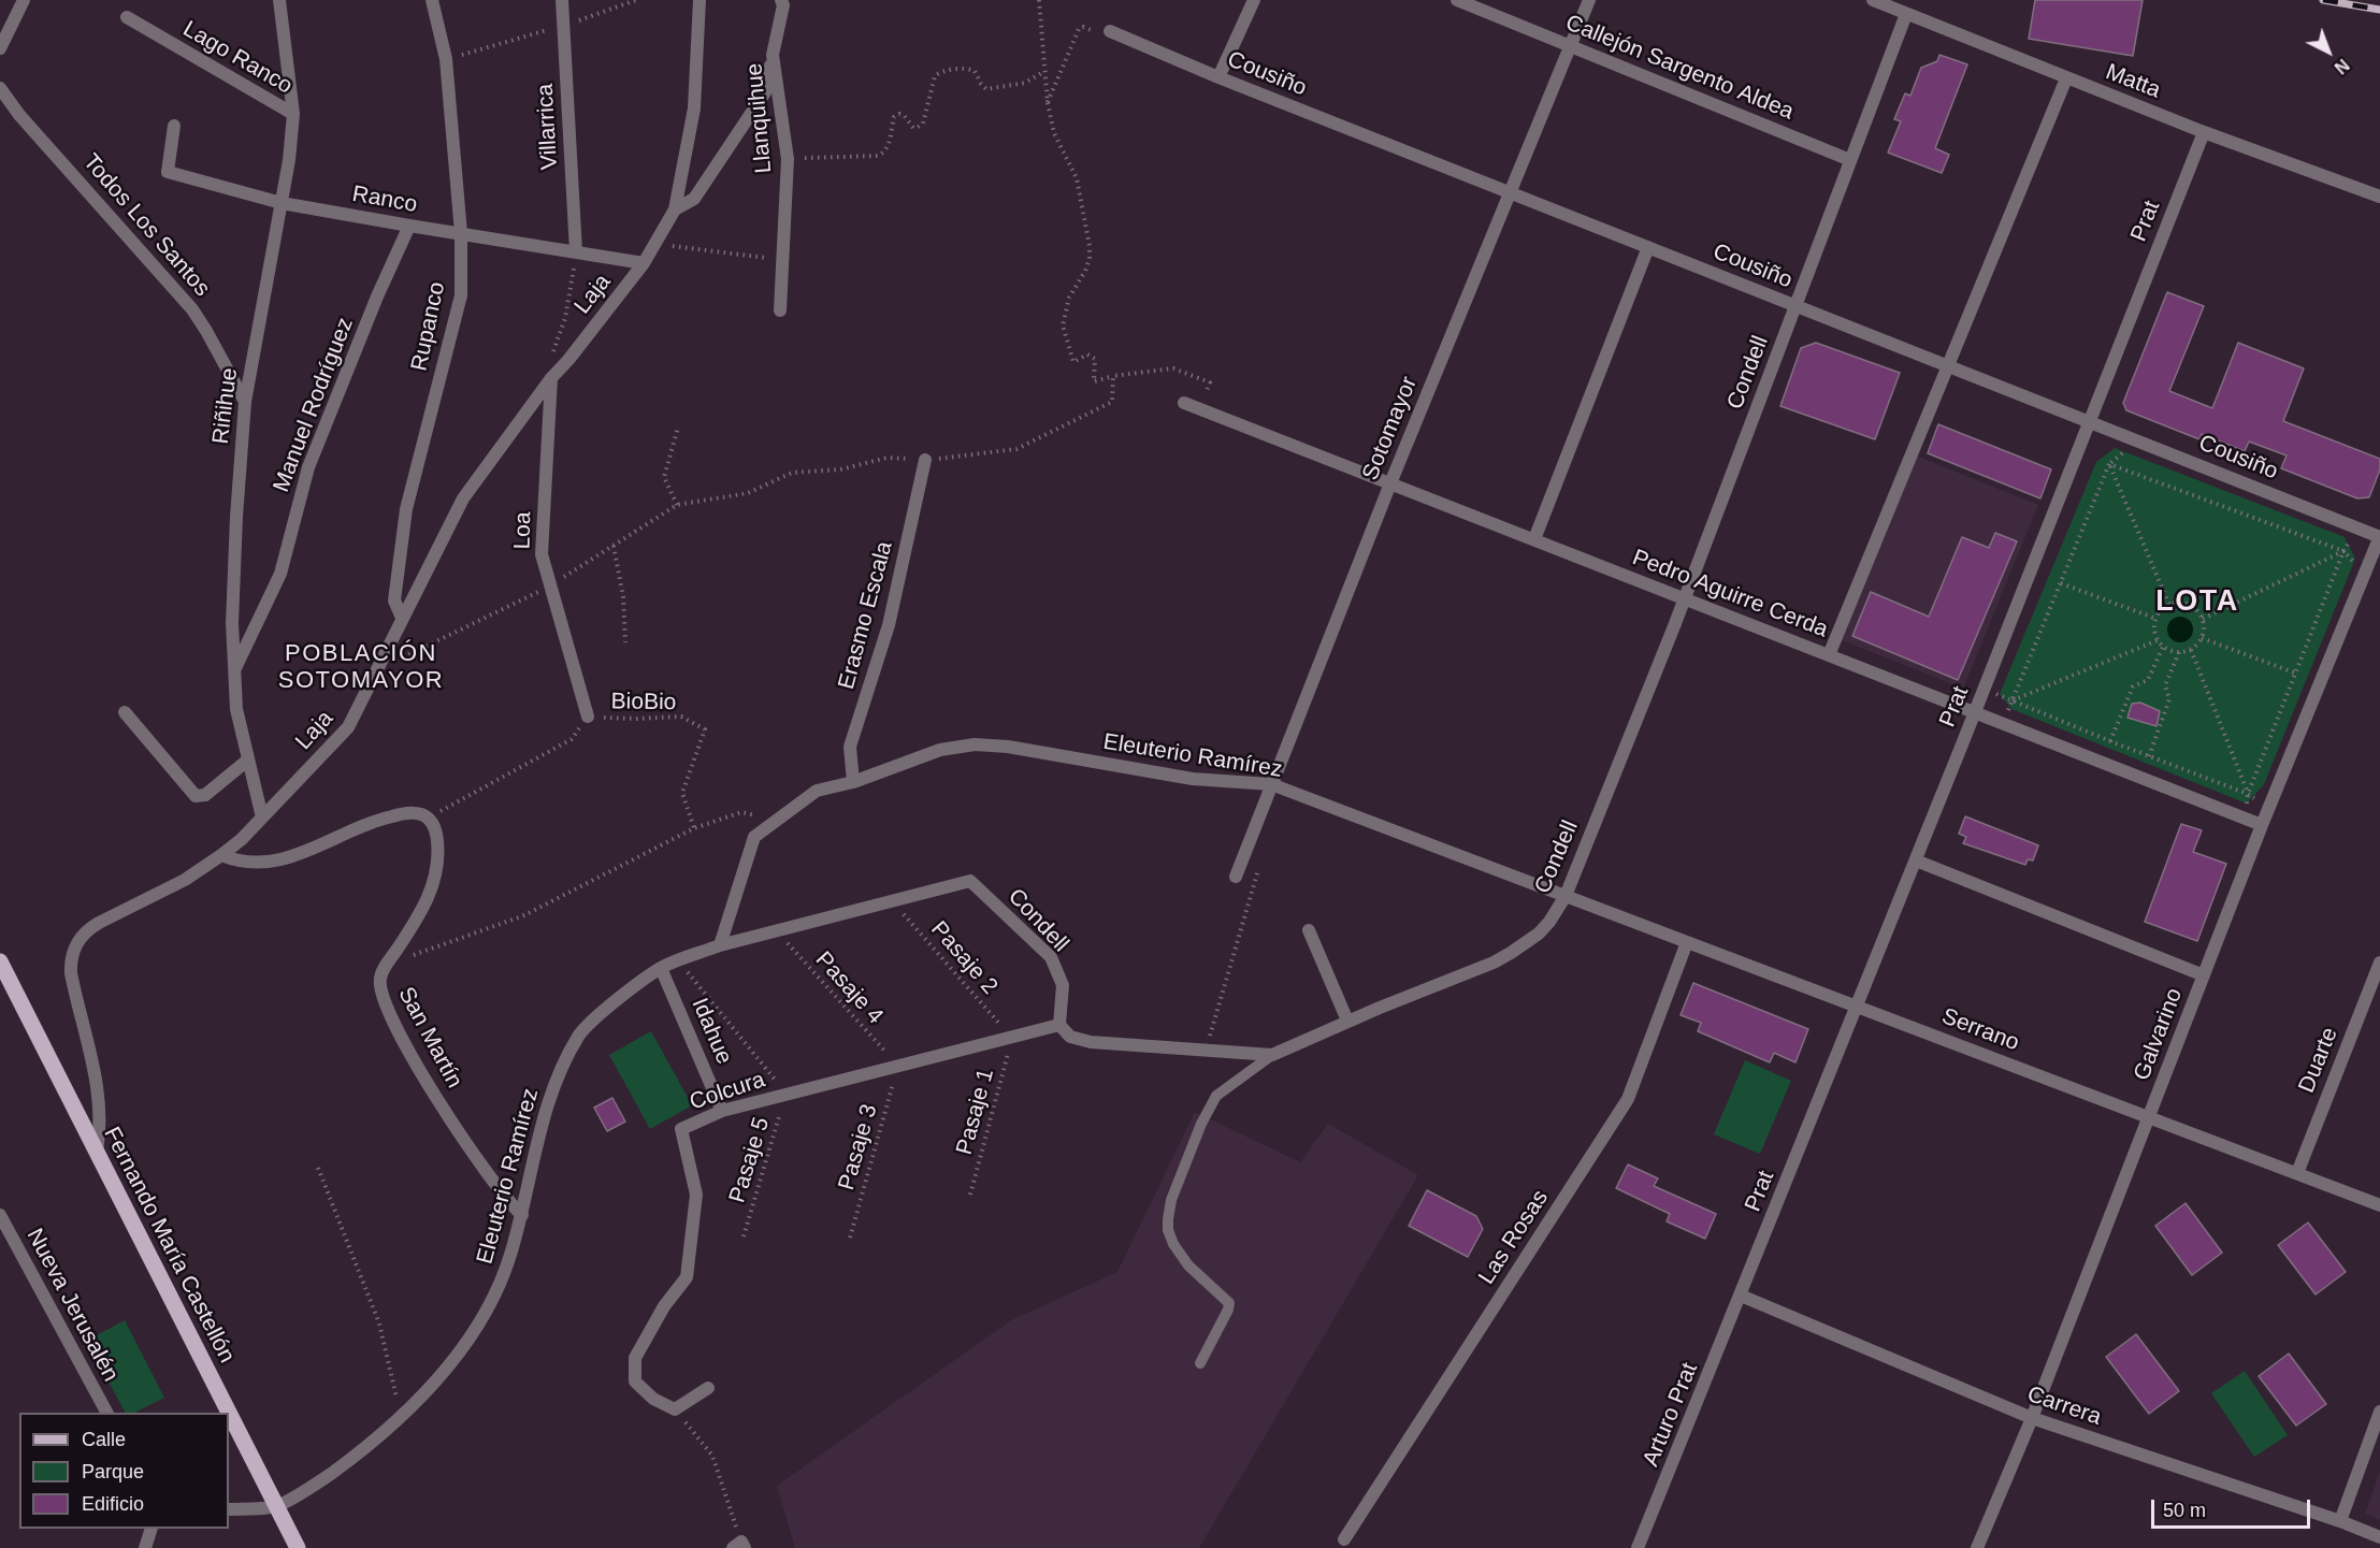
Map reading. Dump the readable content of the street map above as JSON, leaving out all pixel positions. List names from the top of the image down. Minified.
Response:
{"streets":{"main road":["Fernando María Castellón"],"street":["Lago Ranco","Callejón Sargento Aldea","Cousiño","Matta","Llanquihue","Villarrica","Ranco","Prat","Todos Los Santos","Laja","Rupanco","Condell","Manuel Rodríguez","Riñihue","Sotomayor","Loa","Pedro Aguirre Cerda","Erasmo Escala","Eleuterio Ramírez","Serrano","Idahue","Galvarino","San Martín","Duarte","Colcura","Las Rosas","Nueva Jerusalén","Carrera","Arturo Prat"],"path":["BioBio","Pasaje 2","Pasaje 4","Pasaje 1","Pasaje 3","Pasaje 5"]},"crossings":[["Lago Ranco","Riñihue"],["Callejón Sargento Aldea","Condell"],["Callejón Sargento Aldea","Sotomayor"],["Cousiño","Prat"],["Cousiño","Condell"],["Cousiño","Sotomayor"],["Cousiño","Galvarino"],["Matta","Prat"],["Matta","Condell"],["Villarrica","Ranco"],["Ranco","Laja"],["Ranco","Rupanco"],["Ranco","Manuel Rodríguez"],["Ranco","Riñihue"],["Prat","Pedro Aguirre Cerda"],["Prat","Serrano"],["Prat","Carrera"],["Prat","Arturo Prat"],["Todos Los Santos","Riñihue"],["Laja","Rupanco"],["Laja","Riñihue"],["Laja","Loa"],["Laja","Fernando María Castellón"],["Condell","Pedro Aguirre Cerda"],["Condell","Eleuterio Ramírez"],["Condell","Pasaje 2"],["Condell","Pasaje 4"],["Condell","Serrano"],["Condell","Colcura"],["Manuel Rodríguez","Riñihue"],["Sotomayor","Pedro Aguirre Cerda"],["Sotomayor","Eleuterio Ramírez"],["Loa","BioBio"],["Pedro Aguirre Cerda","Galvarino"],["Erasmo Escala","Eleuterio Ramírez"],["BioBio","San Martín"],["Eleuterio Ramírez","Serrano"],["Eleuterio Ramírez","Idahue"],["Eleuterio Ramírez","San Martín"],["Eleuterio Ramírez","Fernando María Castellón"],["Pasaje 2","Colcura"],["Pasaje 2","Pasaje 1"],["Pasaje 4","Colcura"],["Pasaje 4","Pasaje 3"],["Serrano","Galvarino"],["Serrano","Duarte"],["Serrano","Las Rosas"],["Idahue","Colcura"],["Galvarino","Carrera"],["Colcura","Pasaje 1"],["Colcura","Pasaje 3"],["Colcura","Pasaje 5"],["Carrera","Arturo Prat"]],"districts":["LOTA","POBLACIÓN SOTOMAYOR"],"legend":["Calle","Parque","Edificio"],"scale_bar":"50 m","north":"bottom right"}
